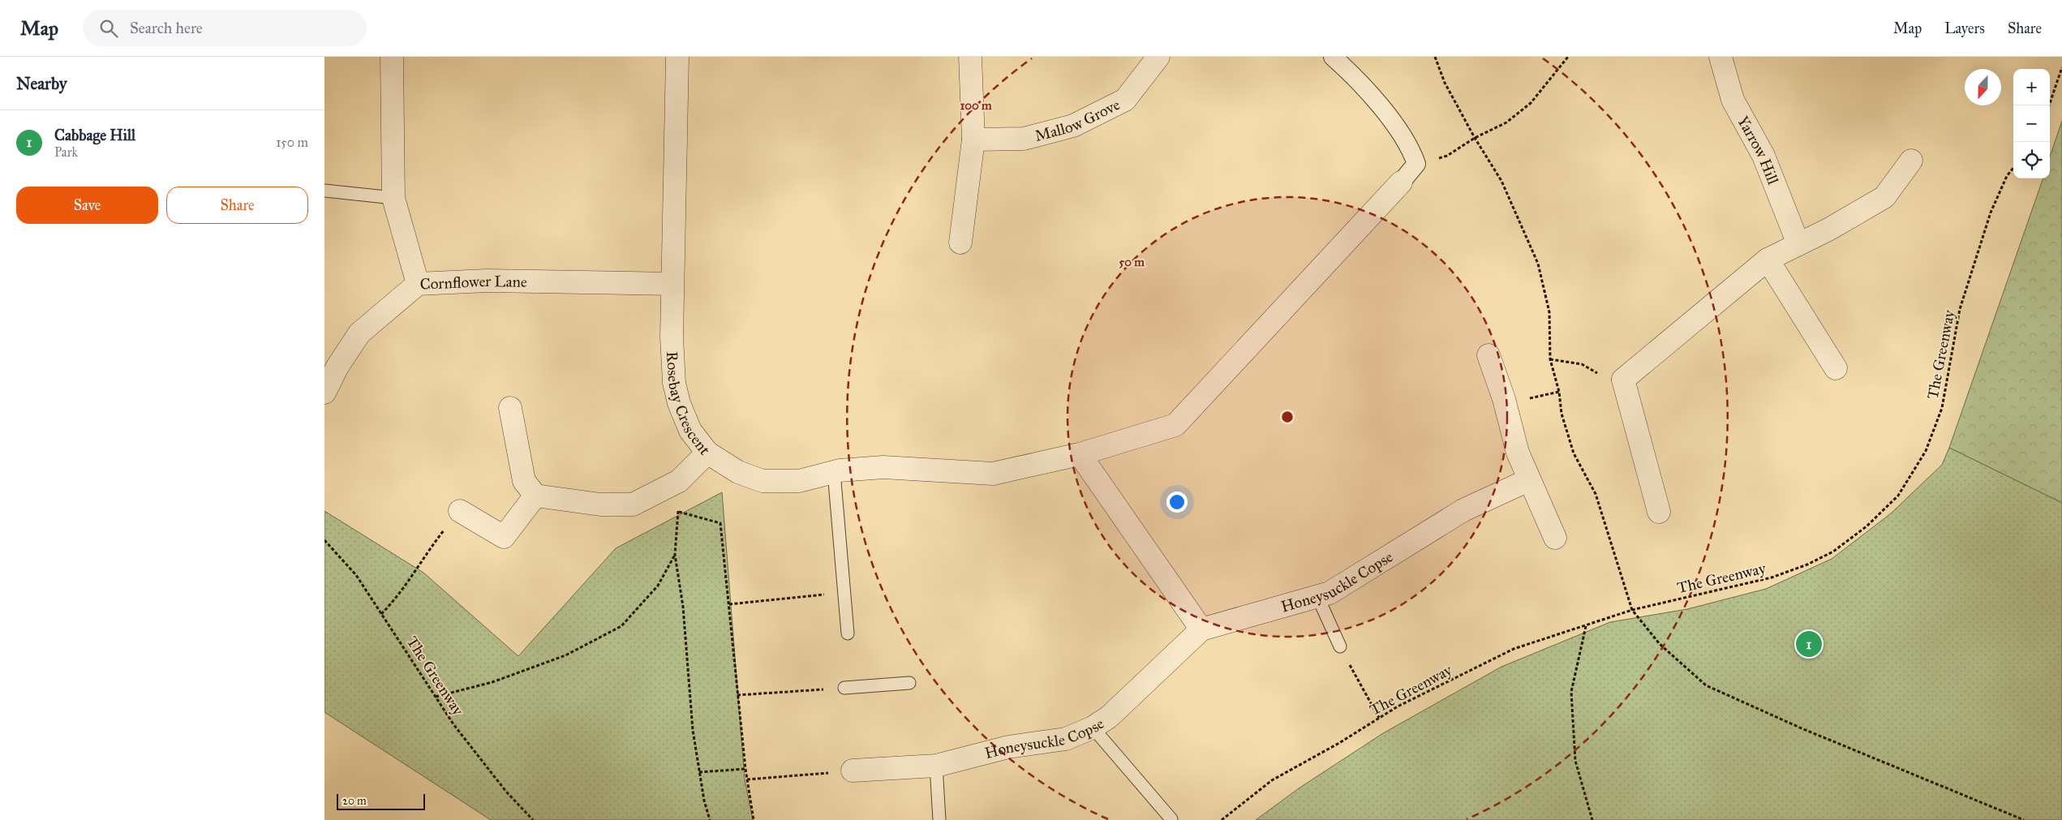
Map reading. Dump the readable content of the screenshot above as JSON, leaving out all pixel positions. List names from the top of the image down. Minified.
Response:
{"streets":{"street":["Mallow Grove","Yarrow Hill","Cornflower Lane","Rosebay Crescent","Honeysuckle Copse"],"path":["The Greenway"]},"crossings":[["Cornflower Lane","Rosebay Crescent"]],"scale_bar":"20 m","north":"bottom","page":{"header":"Map","search":"Search here","nav":["Map","Layers","Share"],"heading":"Nearby","map_buttons":["+","−"],"list":[{"mark":"1","name":"Cabbage Hill","note":"Park","value":"150 m"}],"buttons":["Save","Share"],"pins":"1","scale":"20 m"},"rings":["100 m","50 m"]}
